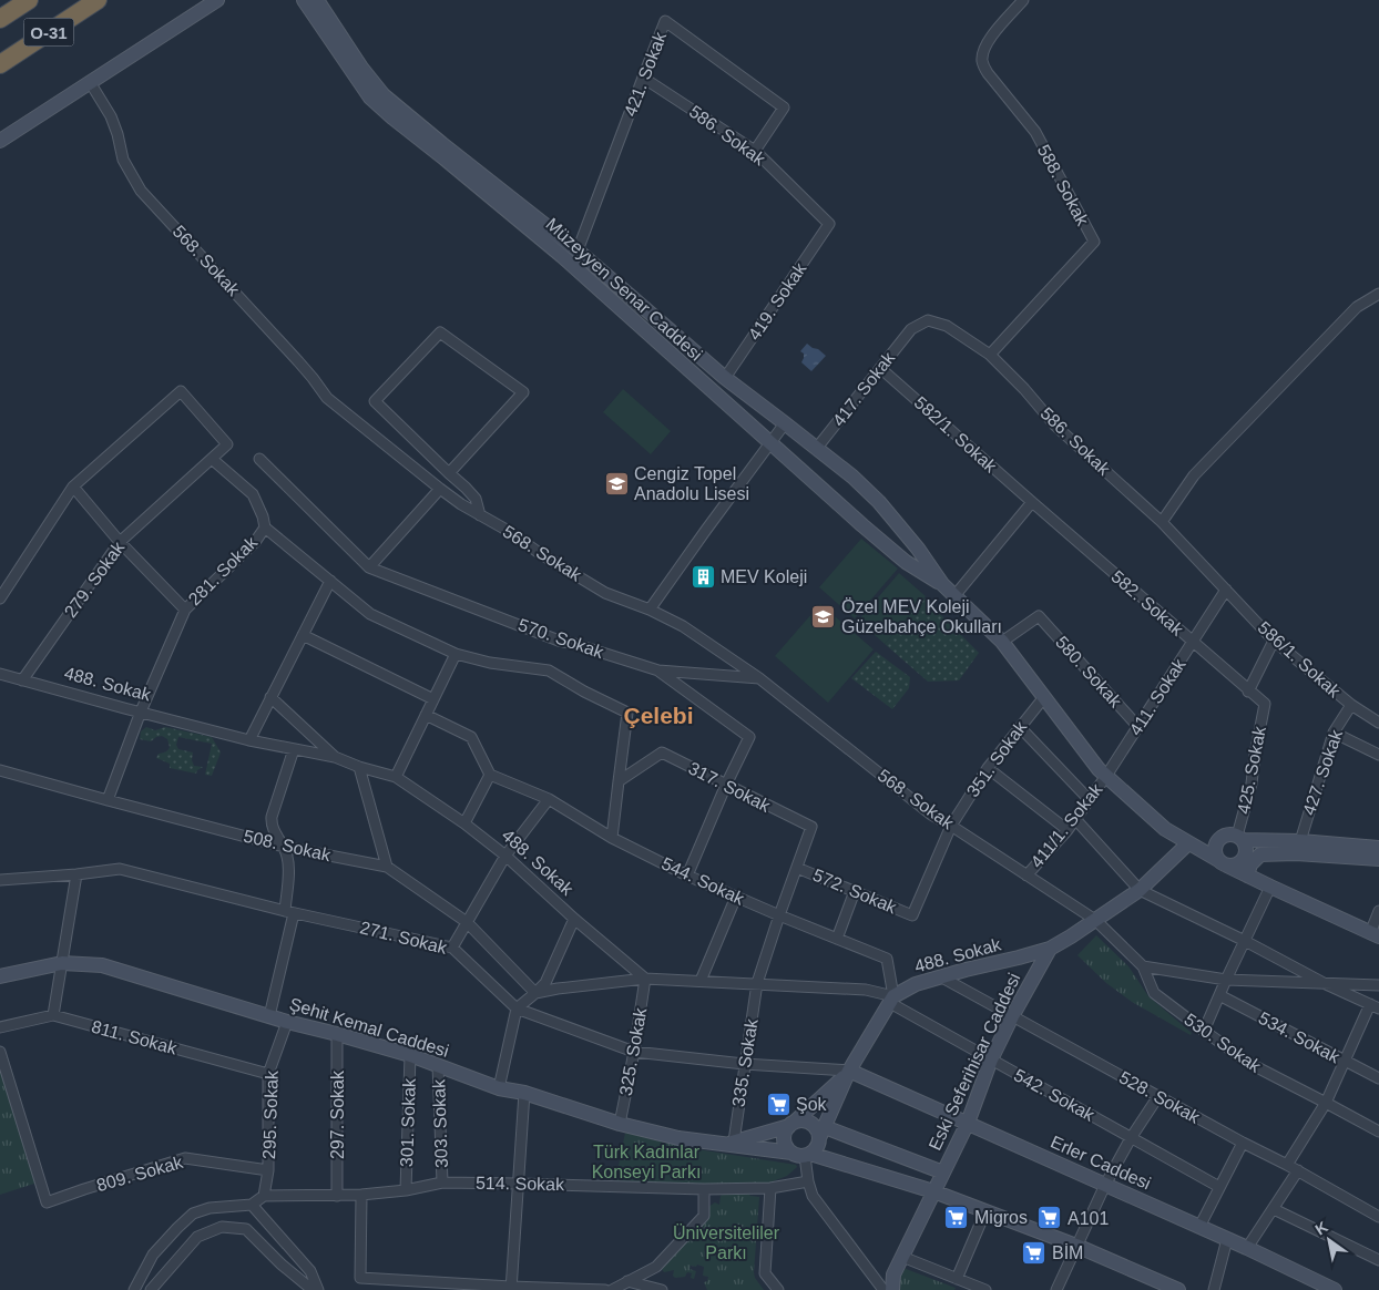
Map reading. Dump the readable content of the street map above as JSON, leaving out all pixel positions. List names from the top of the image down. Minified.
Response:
{"streets":{"highway":["O-31"],"main road":["Müzeyyen Senar Caddesi","488. Sokak","Şehit Kemal Caddesi","Eski Seferihisar Caddesi","Erler Caddesi"],"street":["421. Sokak","586. Sokak","588. Sokak","568. Sokak","419. Sokak","417. Sokak","582/1. Sokak","281. Sokak","279. Sokak","582. Sokak","570. Sokak","586/1. Sokak","580. Sokak","411. Sokak","351. Sokak","425. Sokak","427. Sokak","317. Sokak","411/1. Sokak","508. Sokak","544. Sokak","572. Sokak","271. Sokak","811. Sokak","534. Sokak","530. Sokak","325. Sokak","335. Sokak","542. Sokak","528. Sokak","295. Sokak","297. Sokak","301. Sokak","303. Sokak","809. Sokak","514. Sokak"]},"crossings":[["421. Sokak","586. Sokak"],["421. Sokak","Müzeyyen Senar Caddesi"],["586. Sokak","588. Sokak"],["586. Sokak","419. Sokak"],["586. Sokak","417. Sokak"],["586. Sokak","586/1. Sokak"],["586. Sokak","411. Sokak"],["568. Sokak","570. Sokak"],["568. Sokak","351. Sokak"],["568. Sokak","411/1. Sokak"],["568. Sokak","530. Sokak"],["568. Sokak","Eski Seferihisar Caddesi"],["Müzeyyen Senar Caddesi","419. Sokak"],["Müzeyyen Senar Caddesi","417. Sokak"],["Müzeyyen Senar Caddesi","580. Sokak"],["Müzeyyen Senar Caddesi","411. Sokak"],["Müzeyyen Senar Caddesi","351. Sokak"],["Müzeyyen Senar Caddesi","425. Sokak"],["Müzeyyen Senar Caddesi","411/1. Sokak"],["Müzeyyen Senar Caddesi","Eski Seferihisar Caddesi"],["417. Sokak","582/1. Sokak"],["582/1. Sokak","582. Sokak"],["281. Sokak","488. Sokak"],["281. Sokak","508. Sokak"],["279. Sokak","488. Sokak"],["582. Sokak","411. Sokak"],["582. Sokak","425. Sokak"],["586/1. Sokak","411. Sokak"],["586/1. Sokak","427. Sokak"],["580. Sokak","411. Sokak"],["488. Sokak","544. Sokak"],["488. Sokak","325. Sokak"],["488. Sokak","Eski Seferihisar Caddesi"],["488. Sokak","542. Sokak"],["488. Sokak","528. Sokak"],["411. Sokak","411/1. Sokak"],["351. Sokak","572. Sokak"],["317. Sokak","544. Sokak"],["317. Sokak","572. Sokak"],["317. Sokak","335. Sokak"],["544. Sokak","335. Sokak"],["544. Sokak","542. Sokak"],["271. Sokak","325. Sokak"],["271. Sokak","335. Sokak"],["271. Sokak","Erler Caddesi"],["Şehit Kemal Caddesi","325. Sokak"],["Şehit Kemal Caddesi","335. Sokak"],["Şehit Kemal Caddesi","295. Sokak"],["Şehit Kemal Caddesi","297. Sokak"],["Şehit Kemal Caddesi","301. Sokak"],["Şehit Kemal Caddesi","303. Sokak"],["811. Sokak","295. Sokak"],["530. Sokak","Eski Seferihisar Caddesi"],["Eski Seferihisar Caddesi","542. Sokak"],["Eski Seferihisar Caddesi","528. Sokak"],["Eski Seferihisar Caddesi","Erler Caddesi"],["295. Sokak","809. Sokak"],["295. Sokak","514. Sokak"],["297. Sokak","514. Sokak"],["301. Sokak","514. Sokak"],["303. Sokak","514. Sokak"]],"districts":["Çelebi"],"parks":["Türk Kadınlar Konseyi Parkı","Üniversiteliler Parkı"],"places":{"school or university":["Cengiz Topel Anadolu Lisesi","Özel MEV Koleji Güzelbahçe Okulları"],"building":["MEV Koleji"],"supermarket":["Şok","Migros","A101","BİM"]},"north":"top left"}
